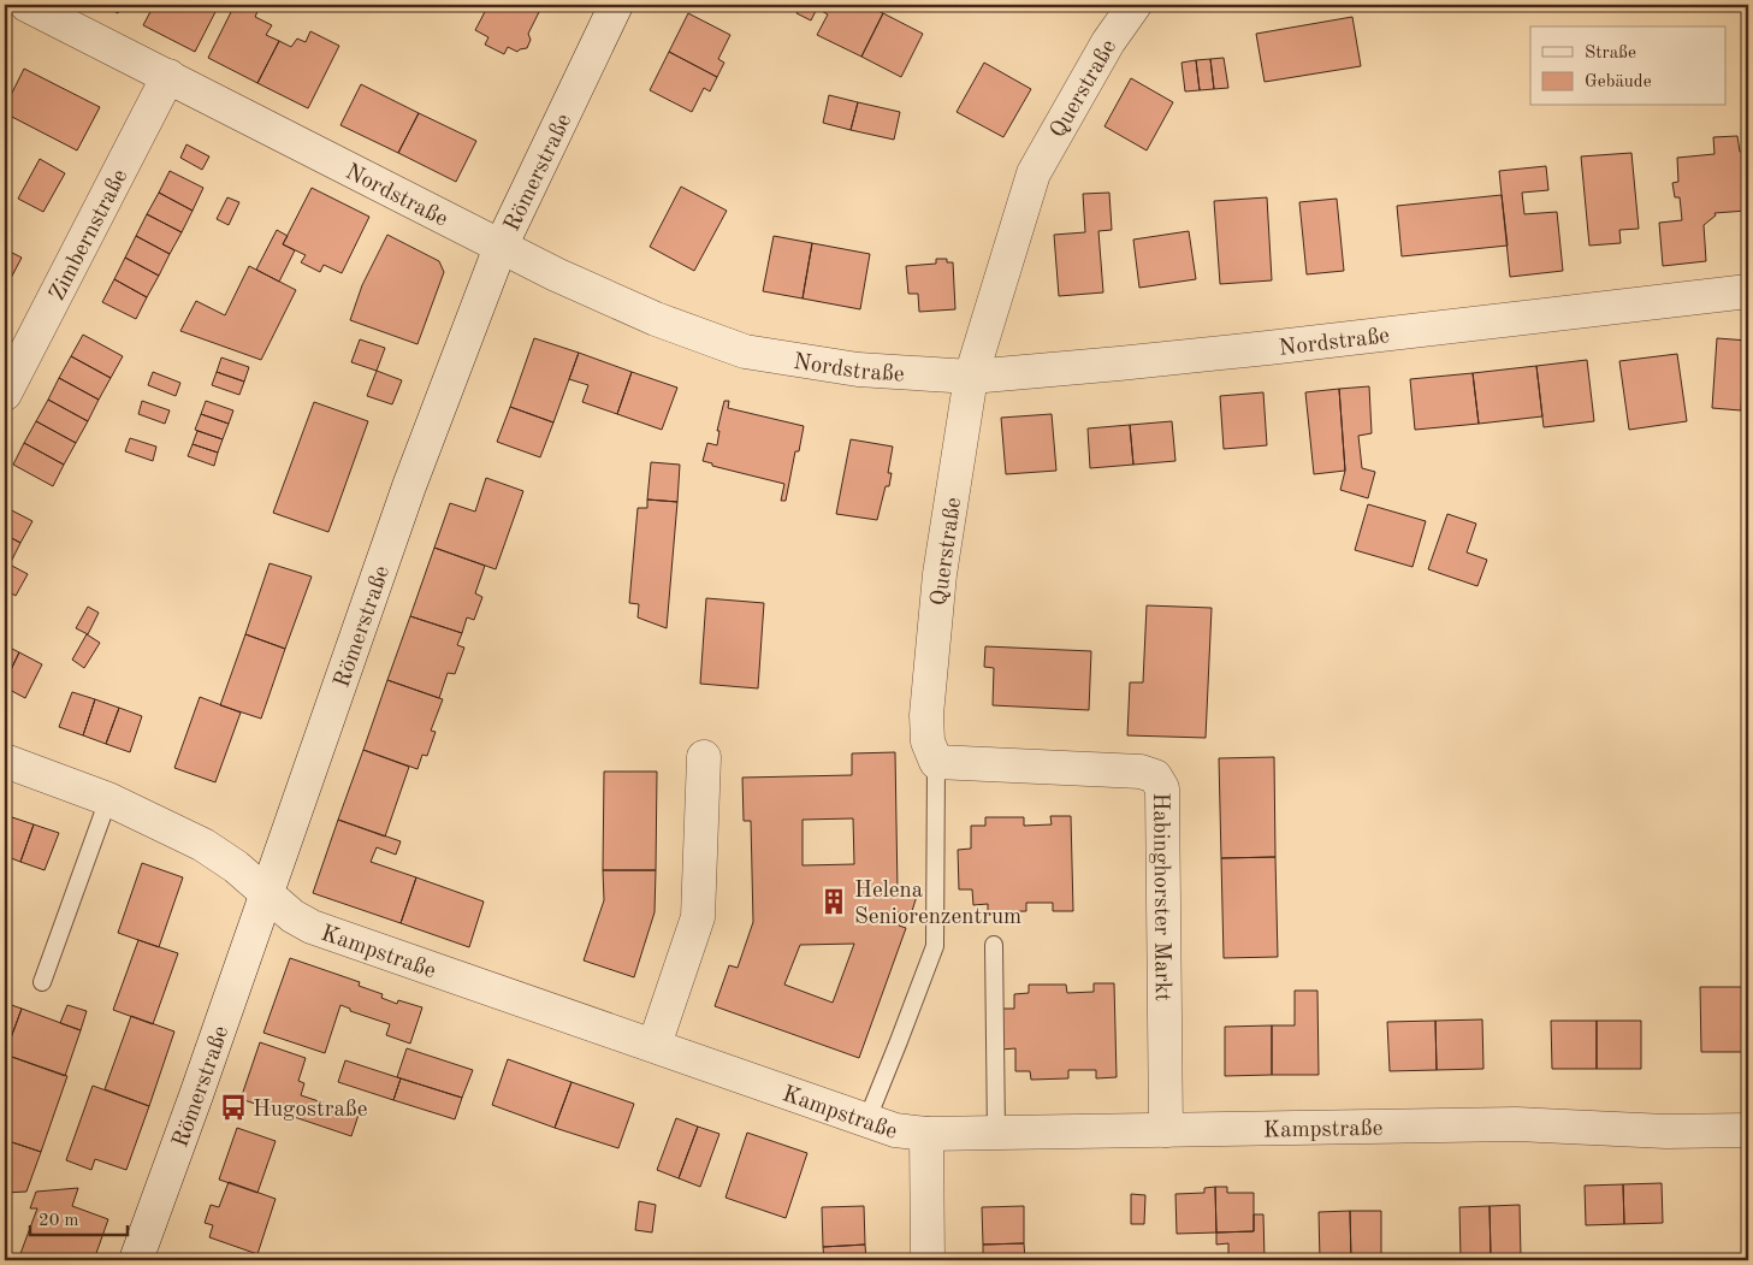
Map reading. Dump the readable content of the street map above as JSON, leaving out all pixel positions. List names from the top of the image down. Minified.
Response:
{"streets":{"street":["Querstraße","Römerstraße","Nordstraße","Zimbernstraße","Habinghorster Markt","Kampstraße"]},"crossings":[["Querstraße","Nordstraße"],["Querstraße","Habinghorster Markt"],["Querstraße","Kampstraße"],["Römerstraße","Nordstraße"],["Römerstraße","Kampstraße"],["Nordstraße","Zimbernstraße"],["Habinghorster Markt","Kampstraße"]],"places":{"building":["Helena Seniorenzentrum"],"bus stop":["Hugostraße"]},"legend":["Straße","Gebäude"],"scale_bar":"20 m"}
